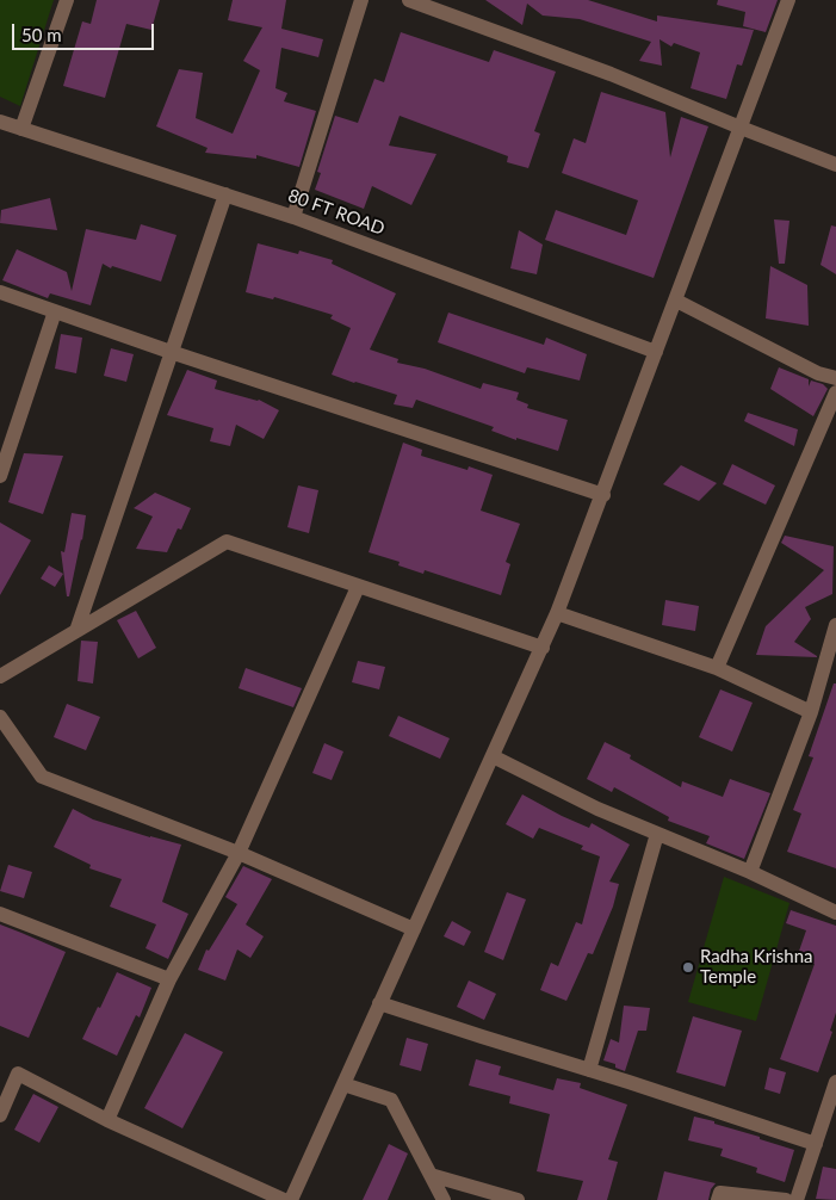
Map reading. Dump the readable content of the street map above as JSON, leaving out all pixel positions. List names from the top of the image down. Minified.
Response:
{"streets":{"street":["80 FT ROAD"]},"places":["Radha Krishna Temple"],"scale_bar":"50 m"}
